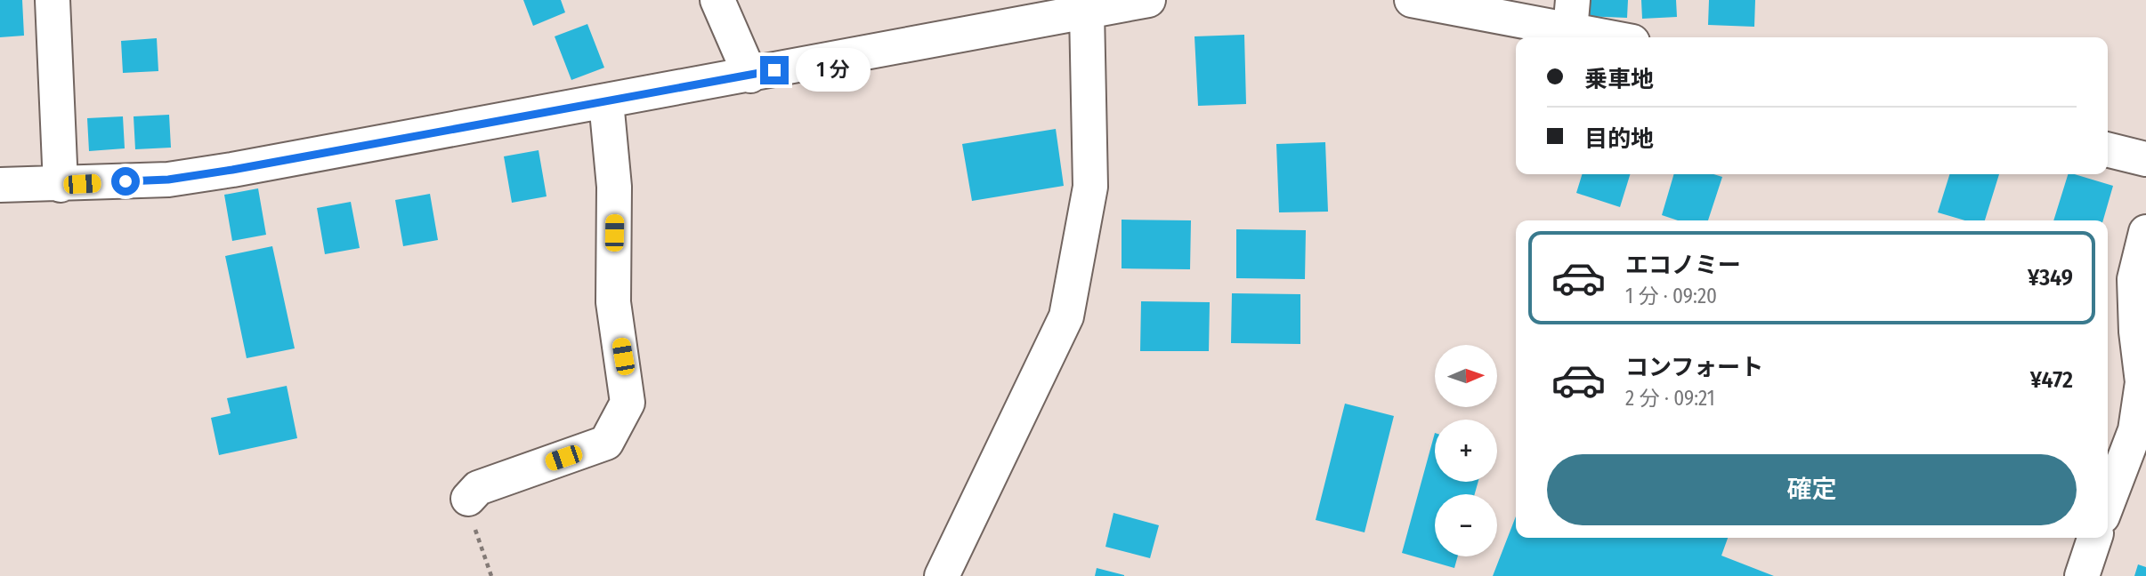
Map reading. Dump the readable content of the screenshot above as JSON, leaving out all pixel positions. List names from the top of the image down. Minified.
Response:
{"north":"right","page":{"banner":["乗車地","目的地"],"bubble":"1 分","list":[{"name":"エコノミー","note":"1 分 · 09:20","value":"¥349"},{"name":"コンフォート","note":"2 分 · 09:21","value":"¥472"}],"map_buttons":["+","−"],"buttons":"確定"}}
